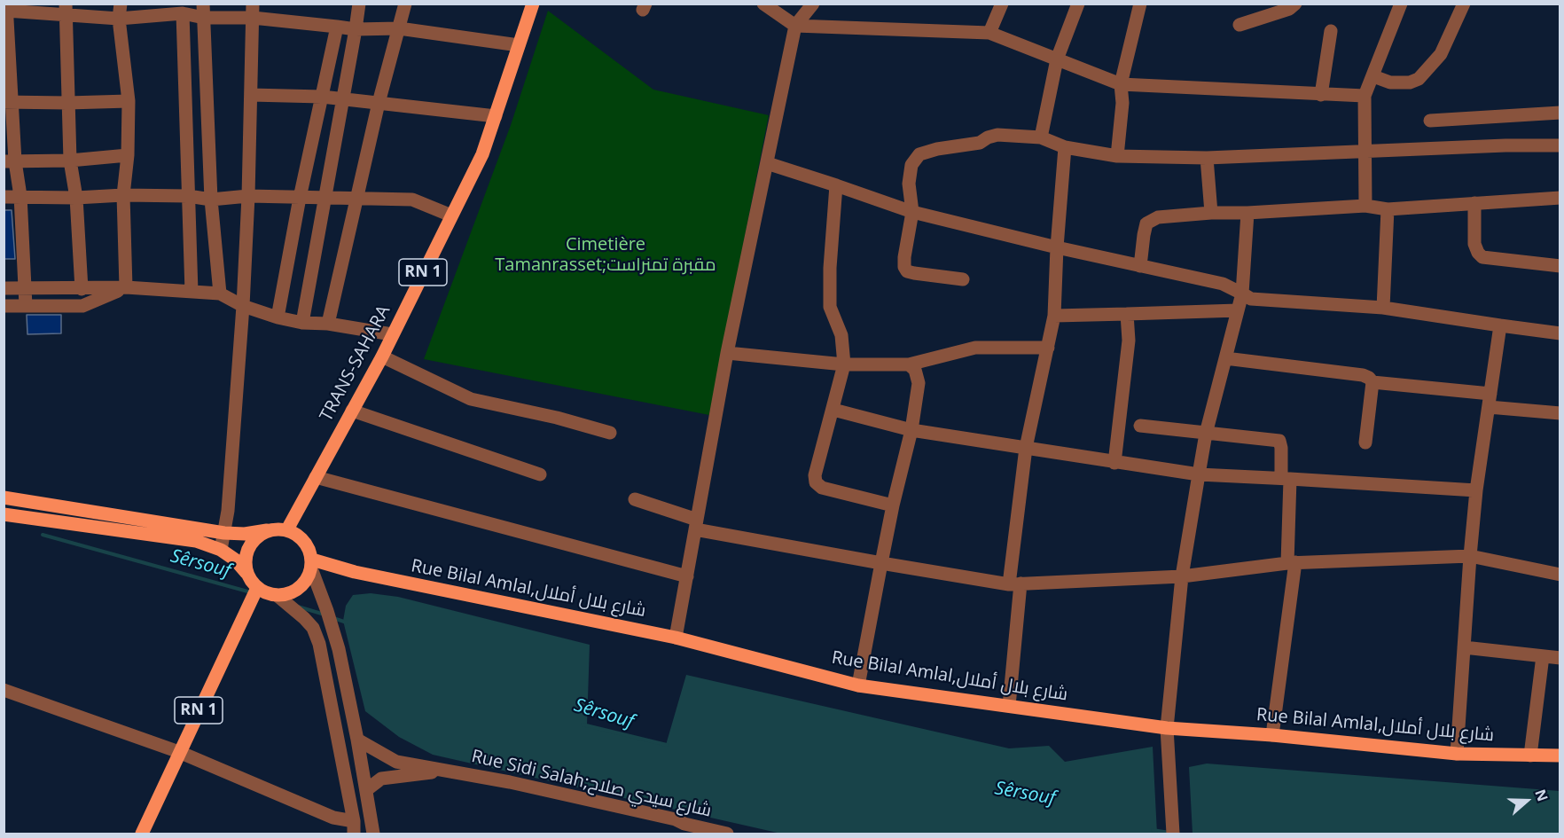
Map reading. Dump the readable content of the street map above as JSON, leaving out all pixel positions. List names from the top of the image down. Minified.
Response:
{"streets":{"main road":["RN 1","TRANS-SAHARA","Rue Bilal Amlal,شارع بلال أملال"],"street":["Rue Sidi Salah;شارع سيدي صلاح"]},"crossings":[["RN 1","TRANS-SAHARA"],["RN 1","Rue Bilal Amlal,شارع بلال أملال"],["TRANS-SAHARA","Rue Bilal Amlal,شارع بلال أملال"]],"water":["Sêrsouf"],"parks":["Cimetière Tamanrasset;مقبرة تمنراست"],"north":"right"}
